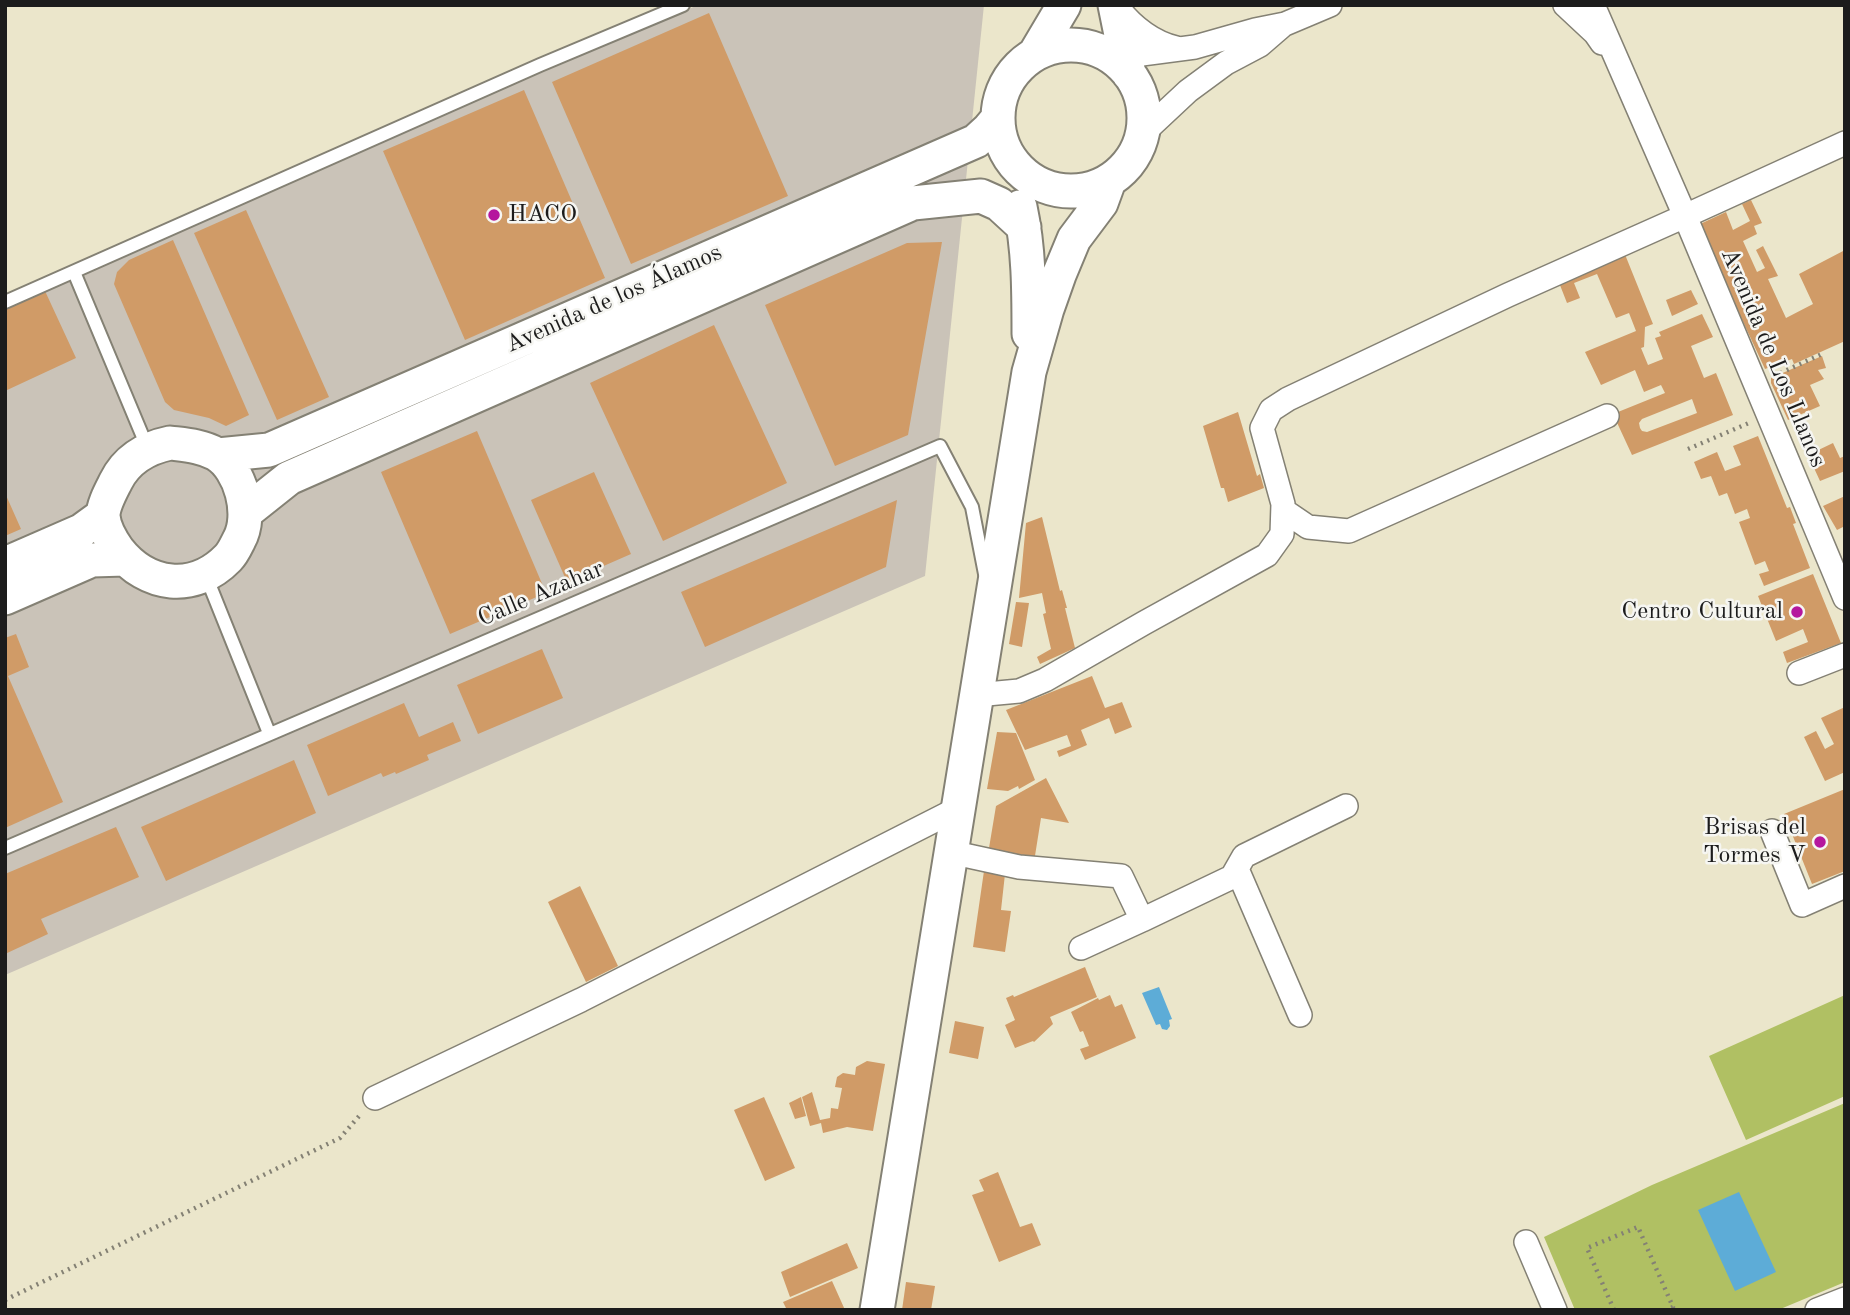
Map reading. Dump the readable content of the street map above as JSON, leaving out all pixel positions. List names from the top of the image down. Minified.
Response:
{"streets":{"street":["Avenida de los Álamos","Avenida de Los Llanos"],"lane":["Calle Azahar"]},"places":["HACO","Centro Cultural","Brisas del Tormes V"]}
